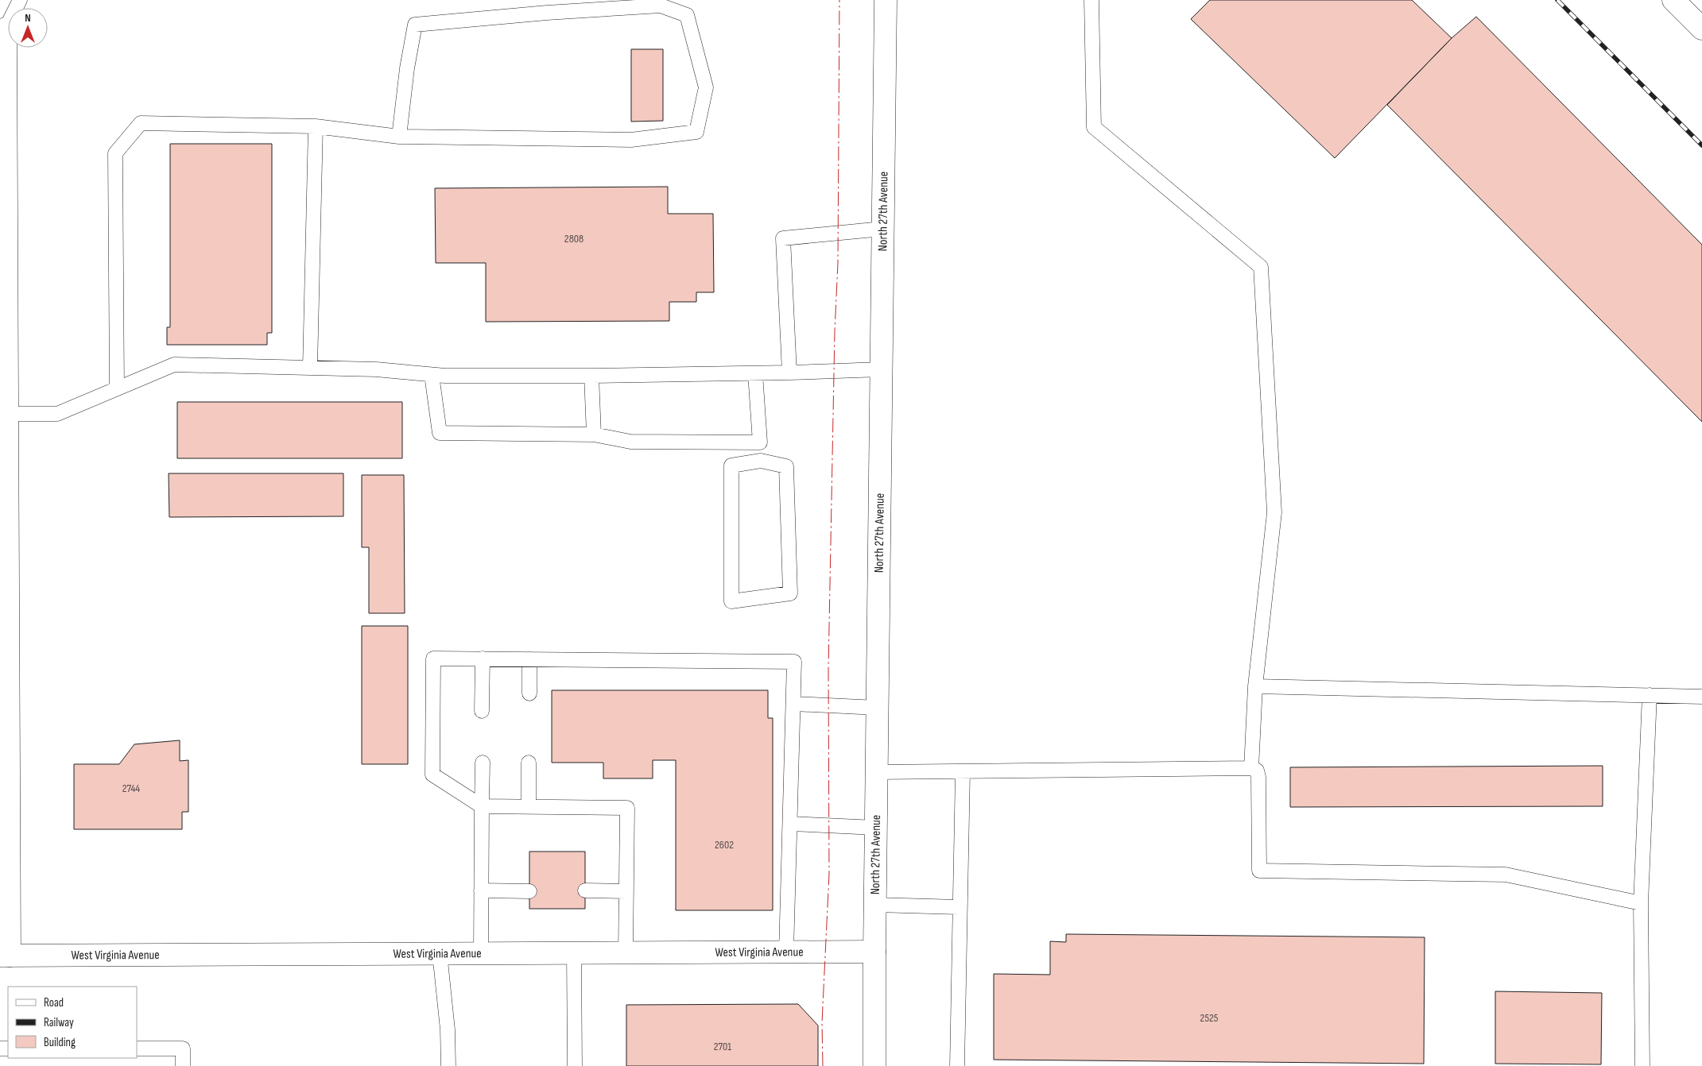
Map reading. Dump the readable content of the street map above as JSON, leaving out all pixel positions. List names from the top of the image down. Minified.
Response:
{"streets":{"street":["North 27th Avenue","West Virginia Avenue"]},"crossings":[["North 27th Avenue","West Virginia Avenue"]],"house_numbers":["2808","2744","2602","2525","2701"],"legend":["Road","Railway","Building"],"north":"top"}
